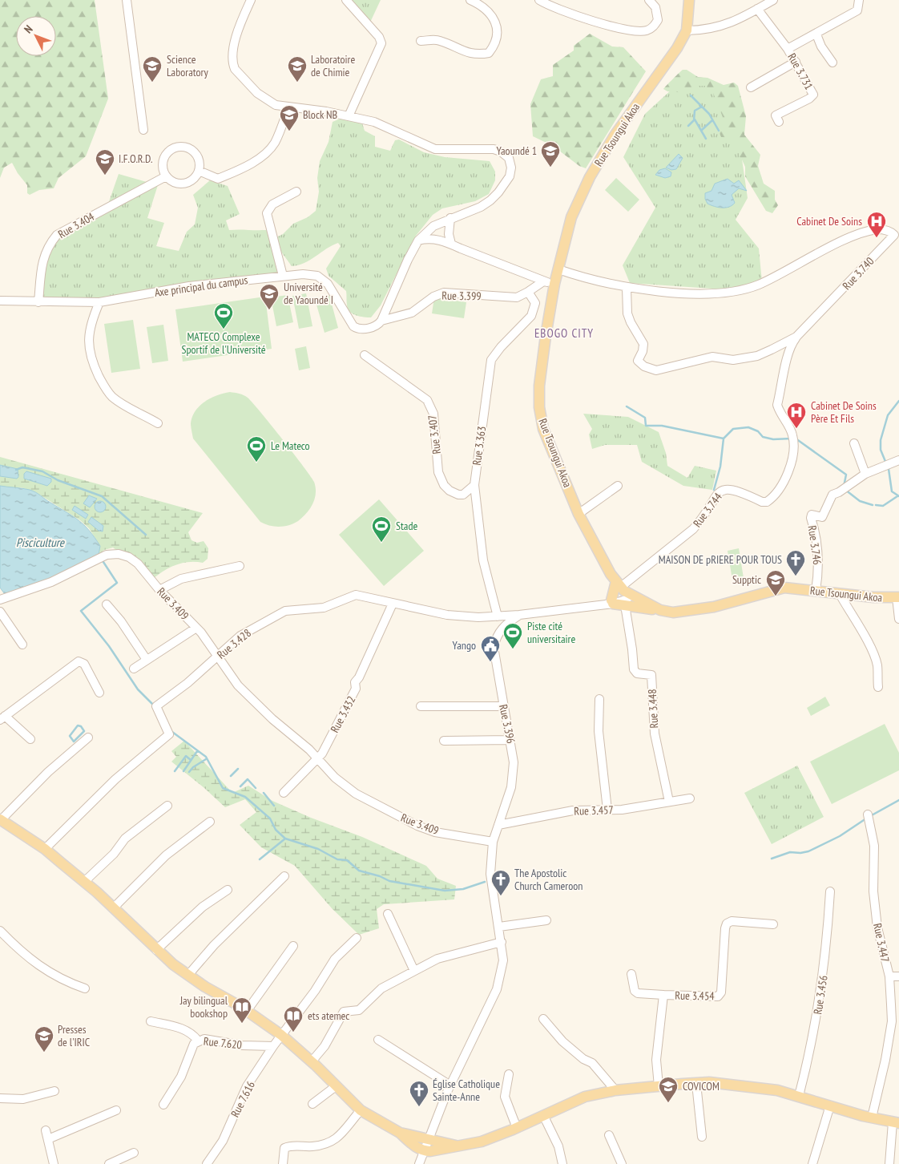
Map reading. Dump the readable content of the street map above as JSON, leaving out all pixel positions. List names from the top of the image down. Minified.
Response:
{"streets":{"main road":["Rue Tsoungui Akoa"],"street":["Rue 3.731","Rue 3.404","Rue 3.740","Axe principal du campus","Rue 3.399","Rue 3.407","Rue 3.363","Rue 3.744","Rue 3.746","Rue 3.409","Rue 3.428","Rue 3.448","Rue 3.432","Rue 3.396","Rue 3.457","Rue 3.447","Rue 3.456","Rue 3.454","Rue 7.620","Rue 7.616"]},"crossings":[["Rue Tsoungui Akoa","Rue 3.740"],["Rue Tsoungui Akoa","Rue 3.744"],["Rue Tsoungui Akoa","Rue 3.746"],["Rue Tsoungui Akoa","Rue 3.428"],["Rue 3.404","Axe principal du campus"],["Rue 3.740","Rue 3.744"],["Axe principal du campus","Rue 3.399"],["Rue 3.399","Rue 3.363"],["Rue 3.407","Rue 3.363"],["Rue 3.363","Rue 3.428"],["Rue 3.744","Rue 3.428"],["Rue 3.409","Rue 3.428"],["Rue 3.409","Rue 3.432"],["Rue 3.409","Rue 3.396"],["Rue 3.428","Rue 3.432"],["Rue 3.428","Rue 3.396"],["Rue 3.448","Rue 3.457"],["Rue 3.396","Rue 3.457"],["Rue 7.620","Rue 7.616"]],"districts":["EBOGO CITY"],"water":["Pisciculture"],"places":{"school or university":["Science Laboratory","Laboratoire de Chimie","Block NB","Yaoundé 1","I.F.O.R.D.","Université de Yaoundé I","Supptic","Presses de l'IRIC","COVICOM"],"hospital":["Cabinet De Soins","Cabinet De Soins Père Et Fils"],"sports":["MATECO Complexe Sportif de l'Université","Le Mateco","Stade","Piste cité universitaire"],"church":["MAISON DE pRIERE POUR TOUS","The Apostolic Church Cameroon","Église Catholique Sainte-Anne"],"public building":["Yango"],"library":["Jay bilingual bookshop","ets atemec"]},"north":"top left"}
